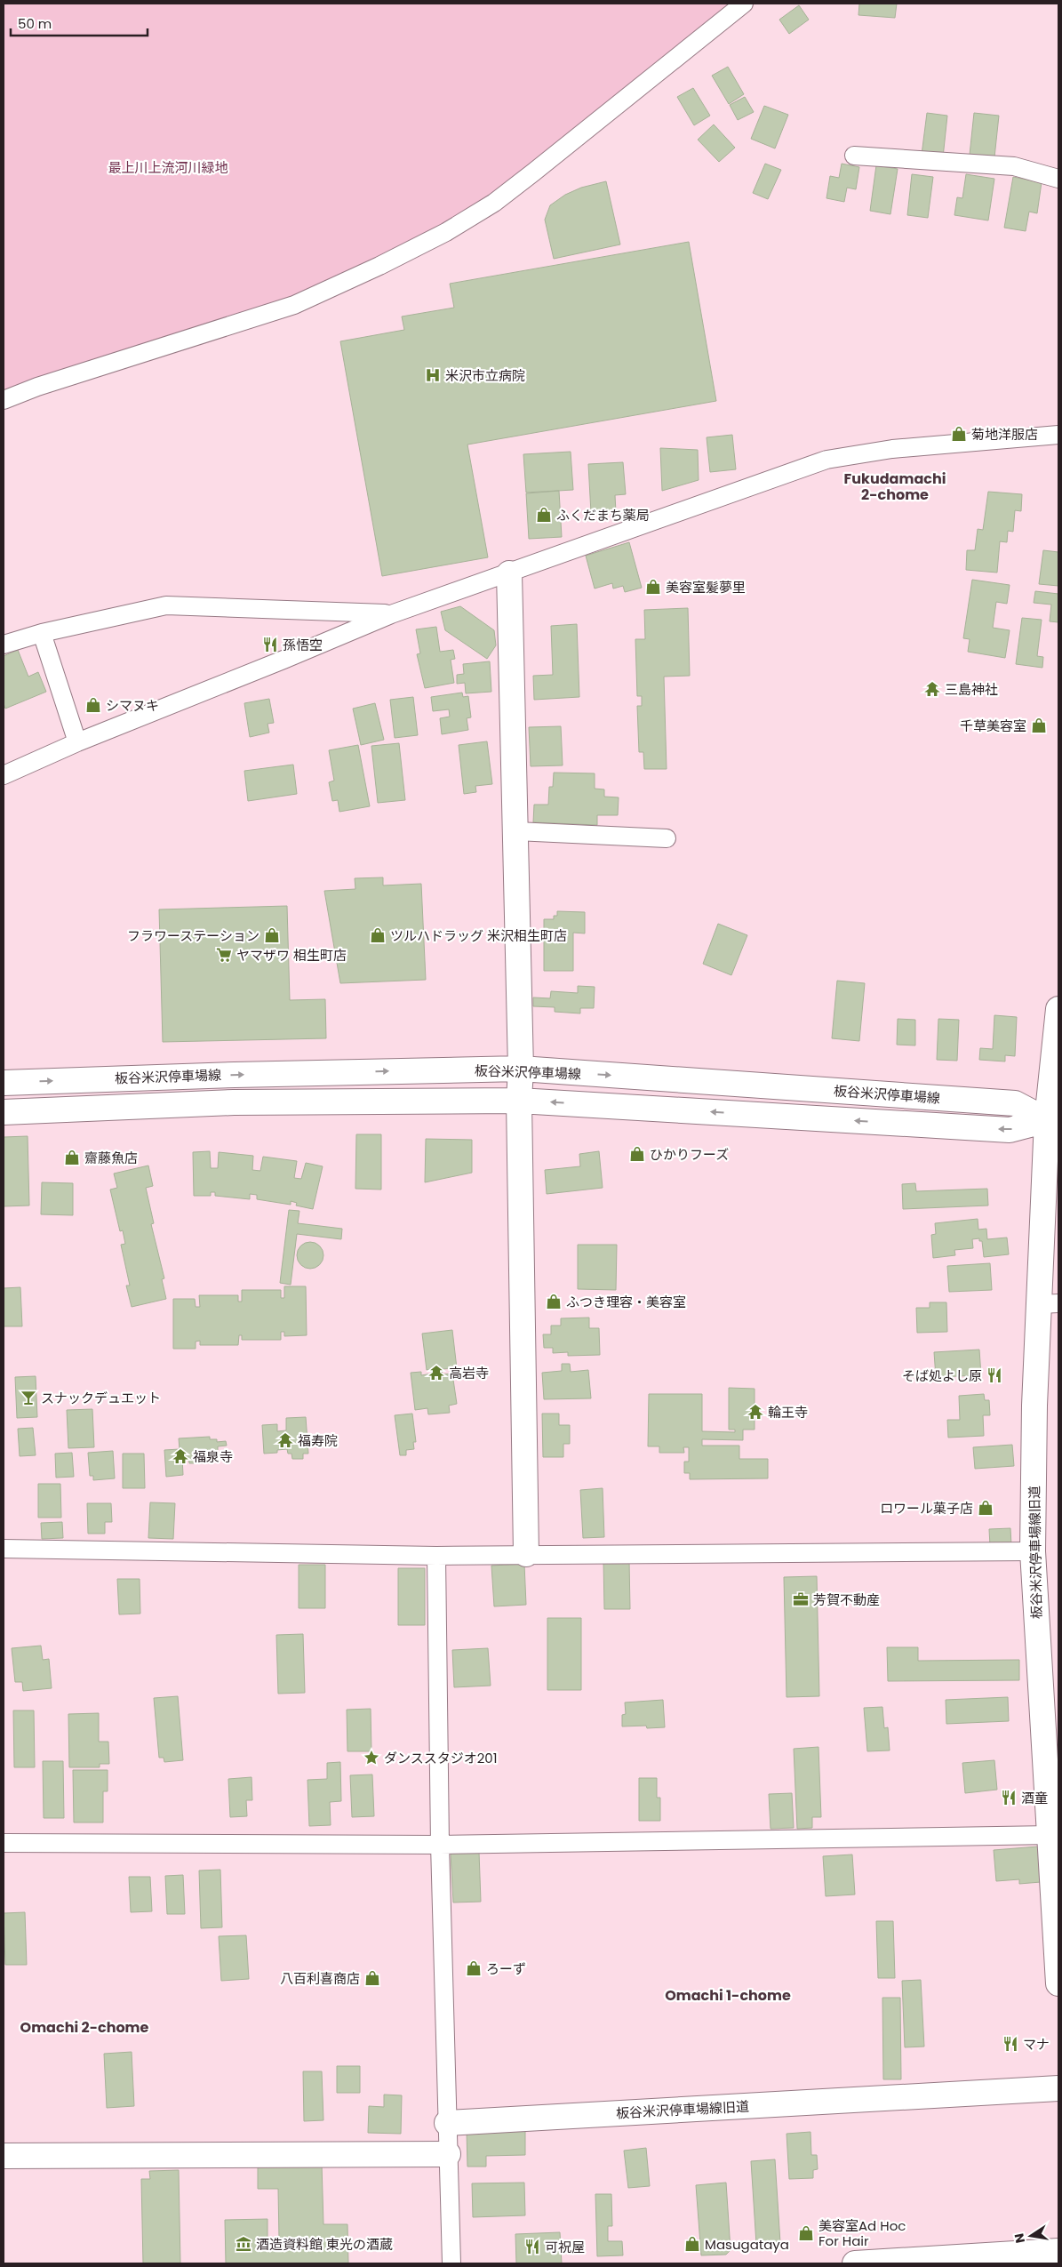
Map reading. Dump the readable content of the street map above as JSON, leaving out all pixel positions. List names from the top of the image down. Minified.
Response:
{"streets":{"street":["板谷米沢停車場線","板谷米沢停車場線旧道"]},"crossings":[["板谷米沢停車場線","板谷米沢停車場線旧道"]],"districts":["Fukudamachi 2-chome","Omachi 1-chome","Omachi 2-chome"],"parks":["最上川上流河川緑地"],"places":{"hospital":["米沢市立病院"],"shop":["菊地洋服店","ふくだまち薬局","美容室髪夢里","シマヌキ","千草美容室","フラワーステーション","ツルハドラッグ 米沢相生町店","ひかりフーズ","齋藤魚店","ふつき理容・美容室","ロワール菓子店","ろーず","八百利喜商店","美容室Ad Hoc For Hair","Masugataya"],"restaurant":["孫悟空","そば処よし原","酒童","マナ","可祝屋"],"temple":["三島神社","高岩寺","輪王寺","福寿院","福泉寺"],"supermarket":["ヤマザワ 相生町店"],"bar":["スナックデュエット"],"office":["芳賀不動産"],"place":["ダンススタジオ201"],"museum":["酒造資料館 東光の酒蔵"]},"scale_bar":"50 m","north":"left"}
